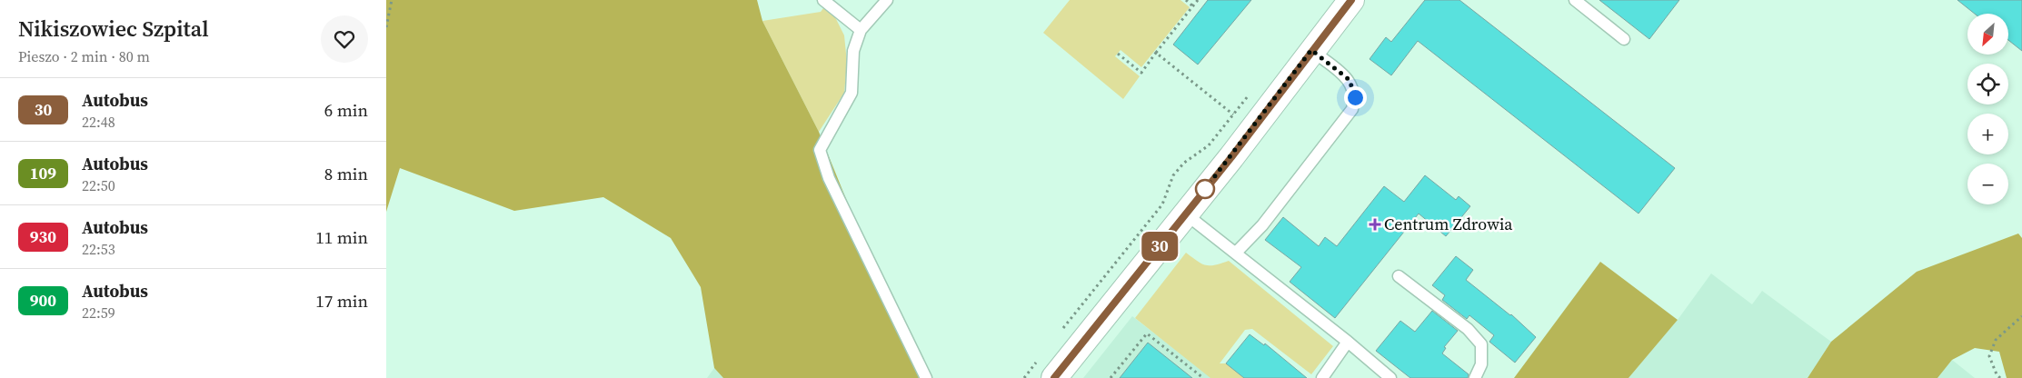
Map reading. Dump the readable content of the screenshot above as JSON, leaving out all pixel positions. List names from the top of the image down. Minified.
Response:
{"places":{"health":["Centrum Zdrowia"]},"lines":["bus line 30"],"north":"bottom left","page":{"heading":["Nikiszowiec Szpital","Pieszo · 2 min · 80 m"],"on_map":"30","map_buttons":["+","−"],"list":[{"mark":"30","name":"Autobus","note":"22:48","value":"6 min"},{"mark":"109","name":"Autobus","note":"22:50","value":"8 min"},{"mark":"930","name":"Autobus","note":"22:53","value":"11 min"},{"mark":"900","name":"Autobus","note":"22:59","value":"17 min"}]}}
